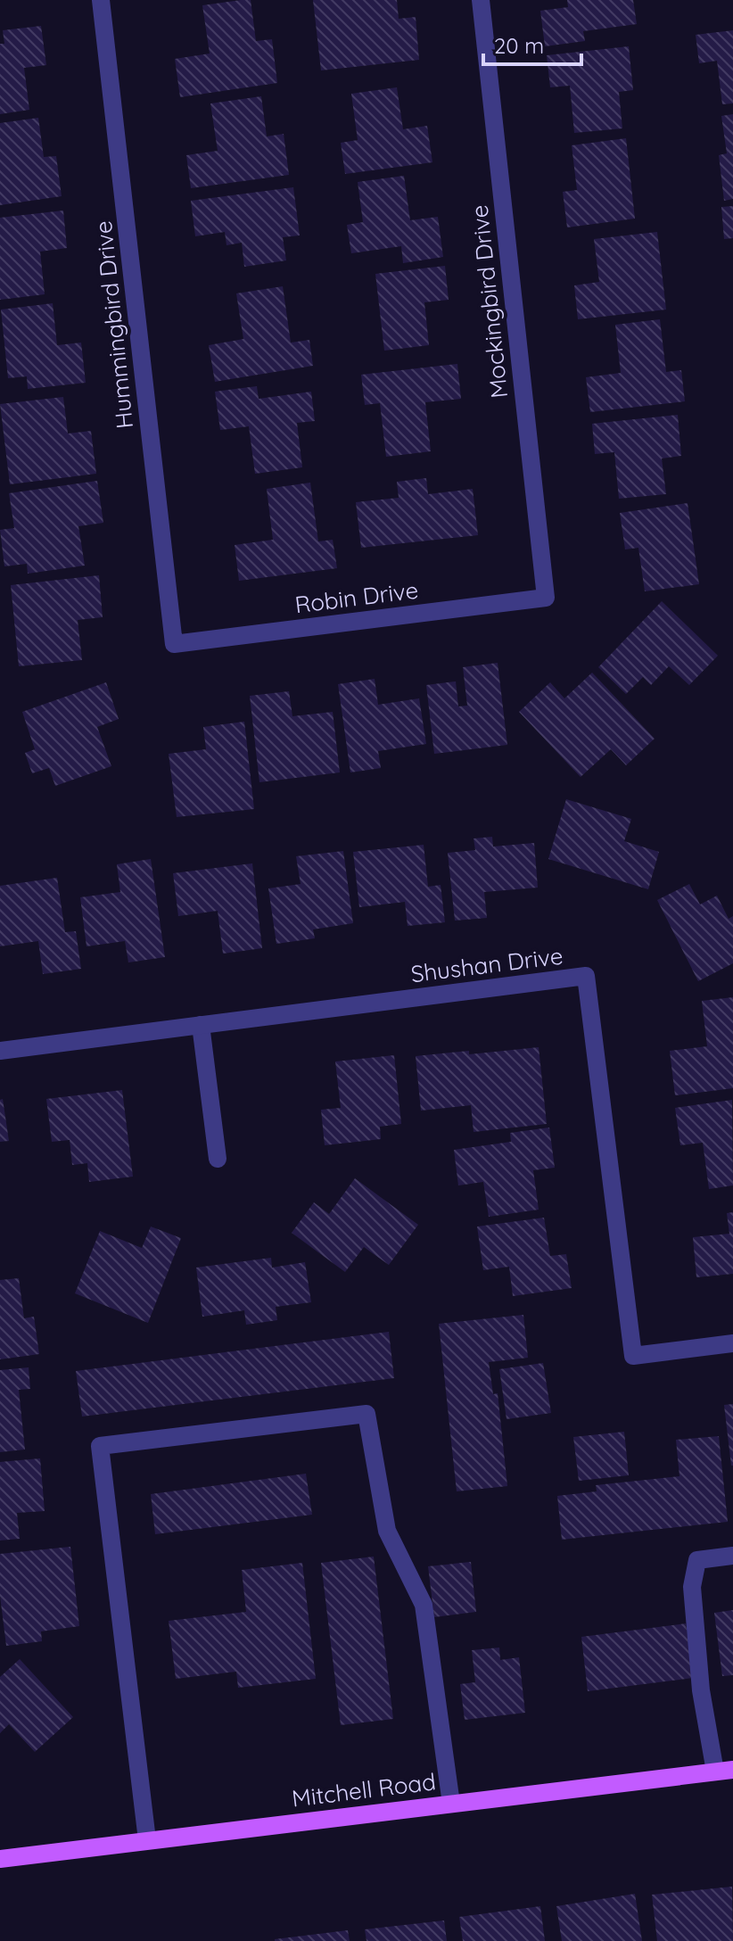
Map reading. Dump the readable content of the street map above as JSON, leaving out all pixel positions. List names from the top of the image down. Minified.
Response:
{"streets":{"main road":["Mitchell Road"],"street":["Mockingbird Drive","Hummingbird Drive","Robin Drive","Shushan Drive"]},"crossings":[["Mockingbird Drive","Robin Drive"],["Hummingbird Drive","Robin Drive"]],"scale_bar":"20 m"}
